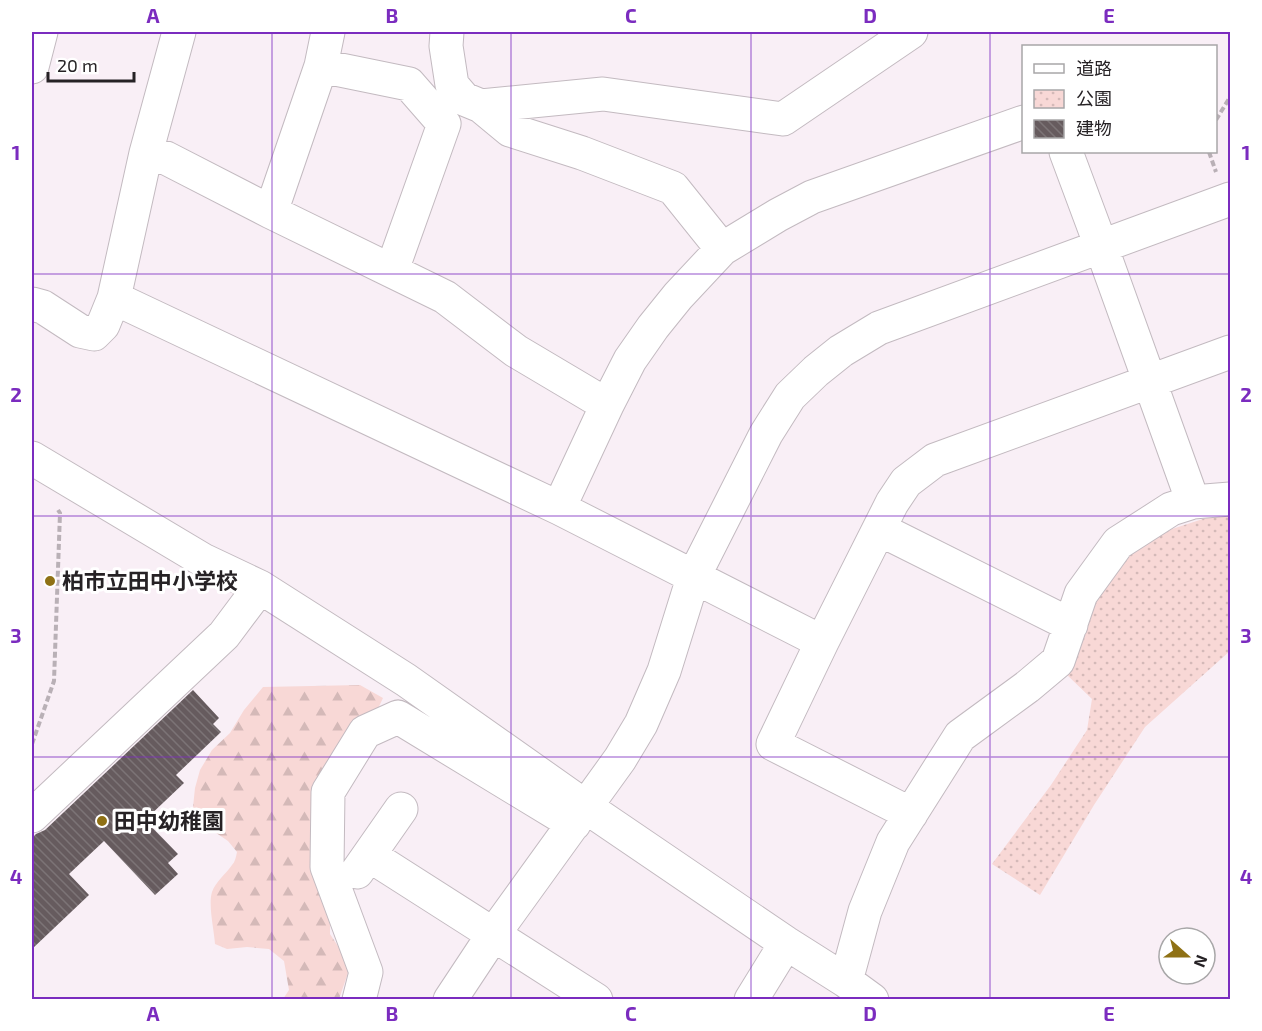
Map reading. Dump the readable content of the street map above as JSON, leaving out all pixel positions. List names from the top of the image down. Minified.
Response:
{"places":["柏市立田中小学校","田中幼稚園"],"legend":["道路","公園","建物"],"scale_bar":"20 m","north":"right","grid":{"columns":["A","B","C","D","E"],"rows":["1","2","3","4"]}}
